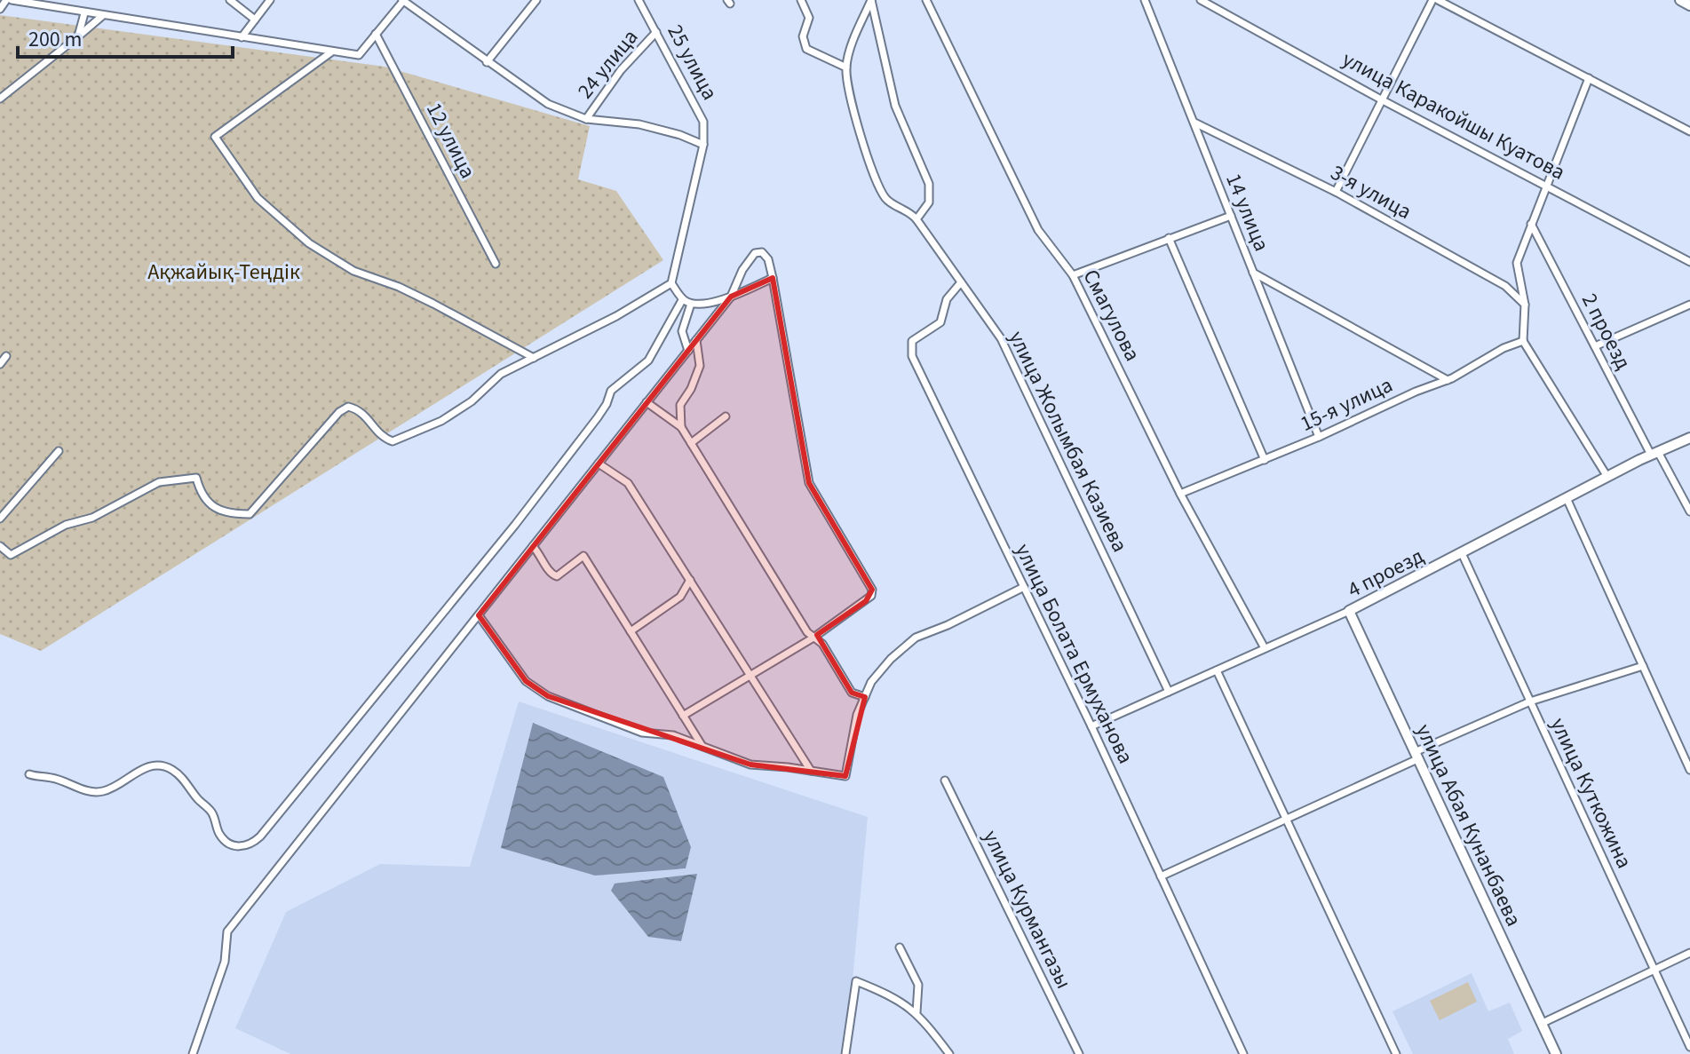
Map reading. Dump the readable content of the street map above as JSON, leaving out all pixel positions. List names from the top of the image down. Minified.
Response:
{"streets":{"street":["25 улица","24 улица","улица Каракойшы Куатова","12 улица","3-я улица","14 улица","Смагулова","2 проезд","15-я улица","улица Жолымбая Казиева","4 проезд","улица Болата Ермуханова","улица Куткожина","улица Абая Кунанбаева","улица Курмангазы"]},"crossings":[["25 улица","24 улица"],["3-я улица","14 улица"],["14 улица","15-я улица"],["Смагулова","15-я улица"],["Смагулова","4 проезд"],["2 проезд","4 проезд"],["улица Жолымбая Казиева","4 проезд"],["улица Жолымбая Казиева","улица Болата Ермуханова"],["4 проезд","улица Болата Ермуханова"],["4 проезд","улица Куткожина"],["4 проезд","улица Абая Кунанбаева"]],"parks":["Ақжайық-Теңдік"],"scale_bar":"200 m"}
